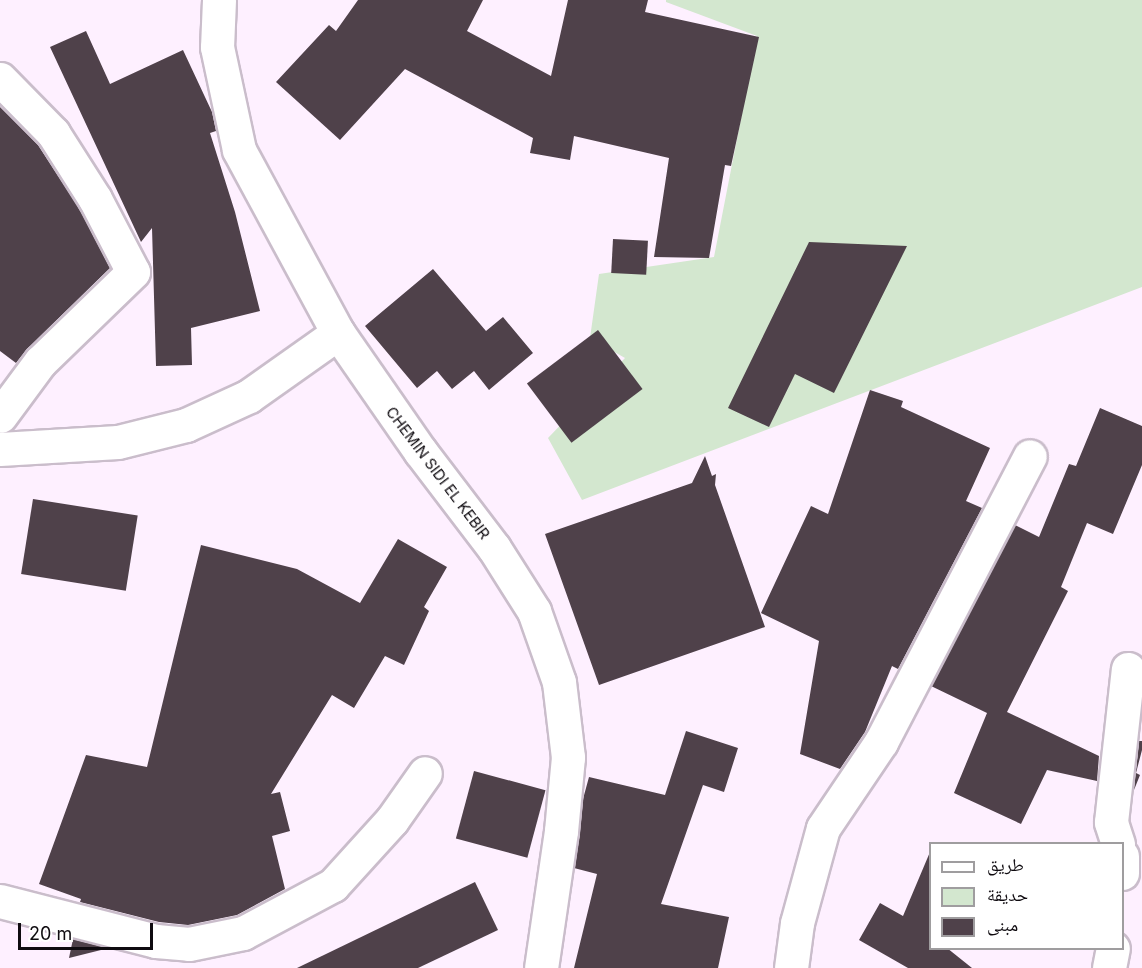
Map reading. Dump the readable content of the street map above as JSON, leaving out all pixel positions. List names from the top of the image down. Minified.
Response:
{"streets":{"street":["CHEMIN SIDI EL KEBIR"]},"legend":["طريق","حديقة","مبنى"],"scale_bar":"20 m"}
